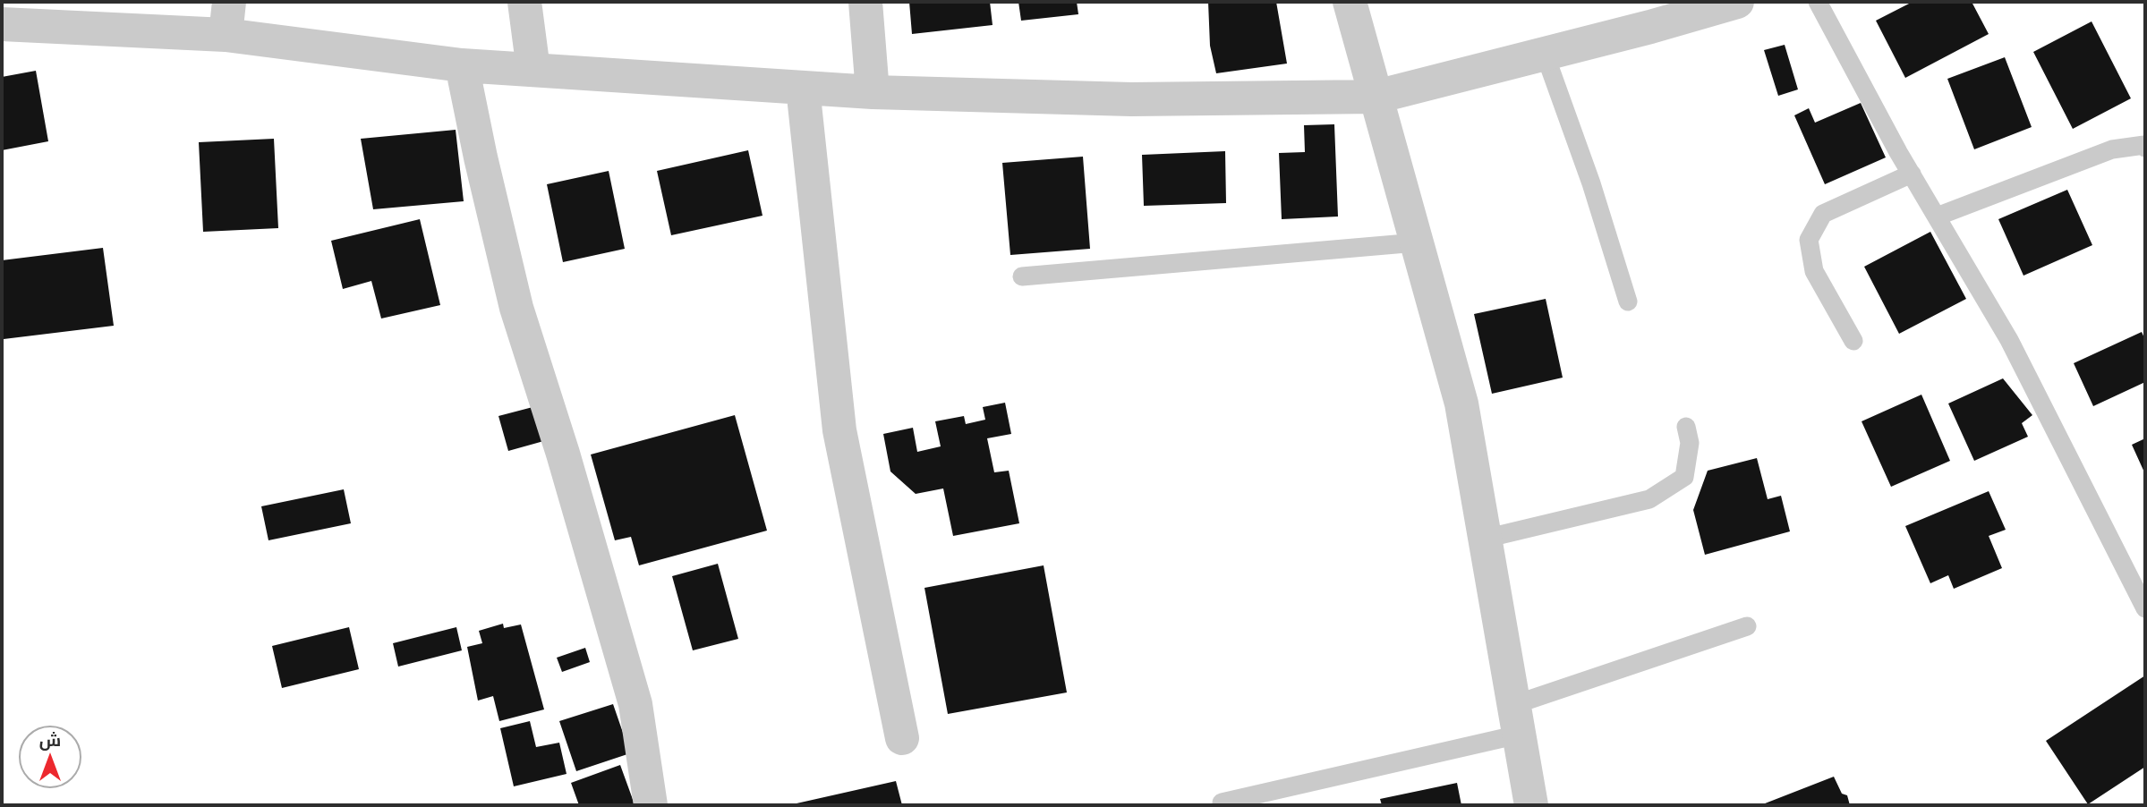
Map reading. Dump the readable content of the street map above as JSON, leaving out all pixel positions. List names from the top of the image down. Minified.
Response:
{"north":"top"}
